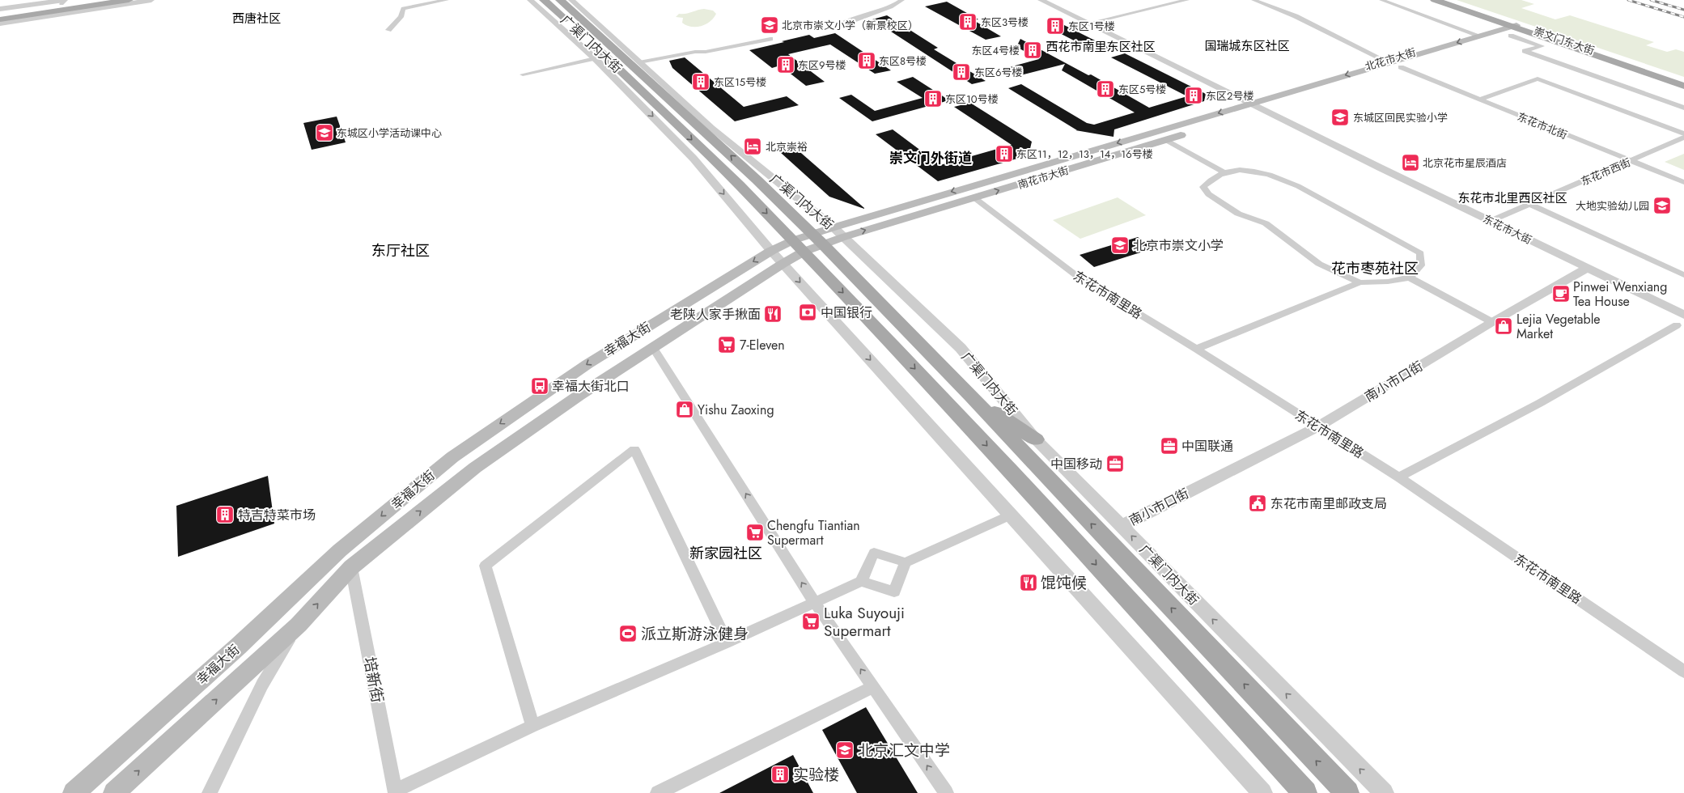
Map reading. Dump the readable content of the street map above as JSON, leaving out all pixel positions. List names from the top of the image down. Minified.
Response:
{"streets":{"main road":["崇文门东大街","广渠门内大街","北花市大街","南花市大街","幸福大街"],"street":["东花市北街","东花市西街","东花市大街","东花市南里路","南小市口街","培新街"]},"crossings":[["崇文门东大街","北花市大街"],["广渠门内大街","南花市大街"],["广渠门内大街","幸福大街"],["广渠门内大街","南小市口街"],["北花市大街","东花市北街"],["北花市大街","南花市大街"],["北花市大街","东花市大街"],["东花市北街","东花市西街"],["东花市西街","东花市大街"],["南花市大街","东花市大街"],["南花市大街","东花市南里路"],["东花市大街","南小市口街"],["东花市南里路","南小市口街"],["幸福大街","培新街"]],"districts":["西唐社区","国瑞城东区社区","西花市南里东区社区","崇文门外街道","东花市北里西区社区","东厅社区","花市枣苑社区","新家园社区"],"places":{"building":["东区3号楼","东区1号楼","东区4号楼","东区8号楼","东区9号楼","东区6号楼","东区15号楼","东区5号楼","东区2号楼","东区10号楼","东区11，12，13，14，16号楼","特吉特菜市场","实验楼"],"school or university":["北京市崇文小学（新景校区）","东城区回民实验小学","东城区小学活动课中心","大地实验幼儿园","北京市崇文小学","北京汇文中学"],"hotel":["北京崇裕","北京花市星辰酒店"],"cafe":["Pinwei Wenxiang Tea House"],"bank":["中国银行"],"restaurant":["老陕人家手揪面","馄饨候"],"shop":["Lejia Vegetable Market","Yishu Zaoxing"],"supermarket":["7-Eleven","Chengfu Tiantian Supermart","Luka Suyouji Supermart"],"bus stop":["幸福大街北口"],"office":["中国联通","中国移动"],"public building":["东花市南里邮政支局"],"sports":["派立斯游泳健身"]}}
